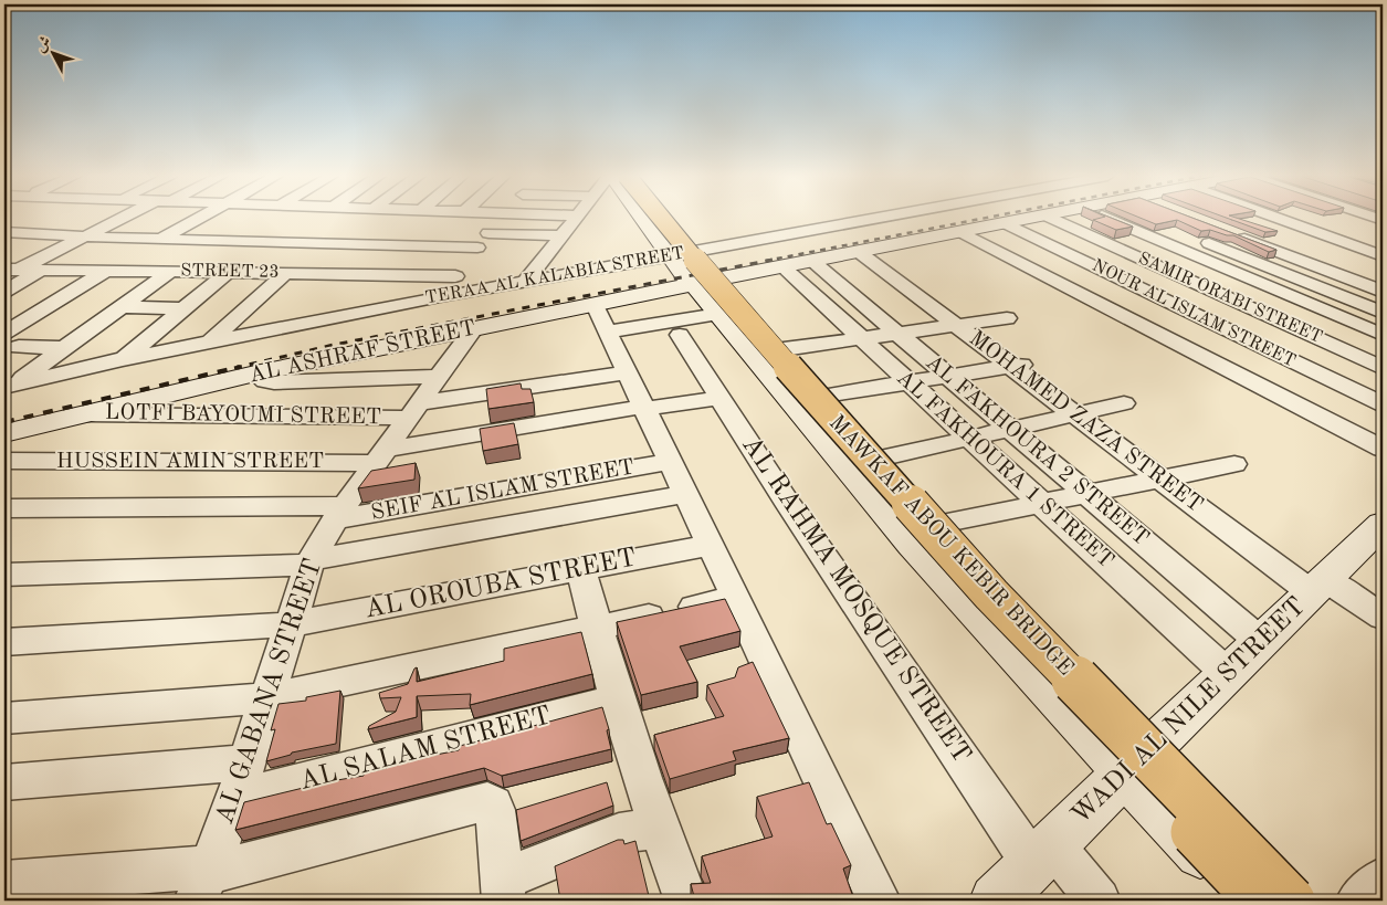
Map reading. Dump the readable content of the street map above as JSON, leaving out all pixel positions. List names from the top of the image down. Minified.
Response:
{"streets":{"main road":["MAWKAF ABOU KEBIR BRIDGE"],"street":["STREET 23","TERAA AL KALABIA STREET","SAMIR ORABI STREET","NOUR AL ISLAM STREET","AL ASHRAF STREET","LOTFI BAYOUMI STREET","MOHAMED ZAZA STREET","AL FAKHOURA 2 STREET","HUSSEIN AMIN STREET","AL FAKHOURA 1 STREET","SEIF AL ISLAM STREET","AL OROUBA STREET","AL RAHMA MOSQUE STREET","AL GABANA STREET","WADI AL NILE STREET","AL SALAM STREET"]},"crossings":[["TERAA AL KALABIA STREET","AL ASHRAF STREET"],["NOUR AL ISLAM STREET","AL ASHRAF STREET"],["AL ASHRAF STREET","LOTFI BAYOUMI STREET"],["AL ASHRAF STREET","MOHAMED ZAZA STREET"],["AL ASHRAF STREET","AL FAKHOURA 2 STREET"],["AL ASHRAF STREET","AL FAKHOURA 1 STREET"],["AL ASHRAF STREET","AL GABANA STREET"],["LOTFI BAYOUMI STREET","AL GABANA STREET"],["MOHAMED ZAZA STREET","WADI AL NILE STREET"],["AL FAKHOURA 2 STREET","WADI AL NILE STREET"],["HUSSEIN AMIN STREET","AL RAHMA MOSQUE STREET"],["HUSSEIN AMIN STREET","AL GABANA STREET"],["AL FAKHOURA 1 STREET","WADI AL NILE STREET"],["SEIF AL ISLAM STREET","AL GABANA STREET"],["AL OROUBA STREET","AL GABANA STREET"],["AL RAHMA MOSQUE STREET","WADI AL NILE STREET"],["AL GABANA STREET","AL SALAM STREET"]],"north":"top left"}
